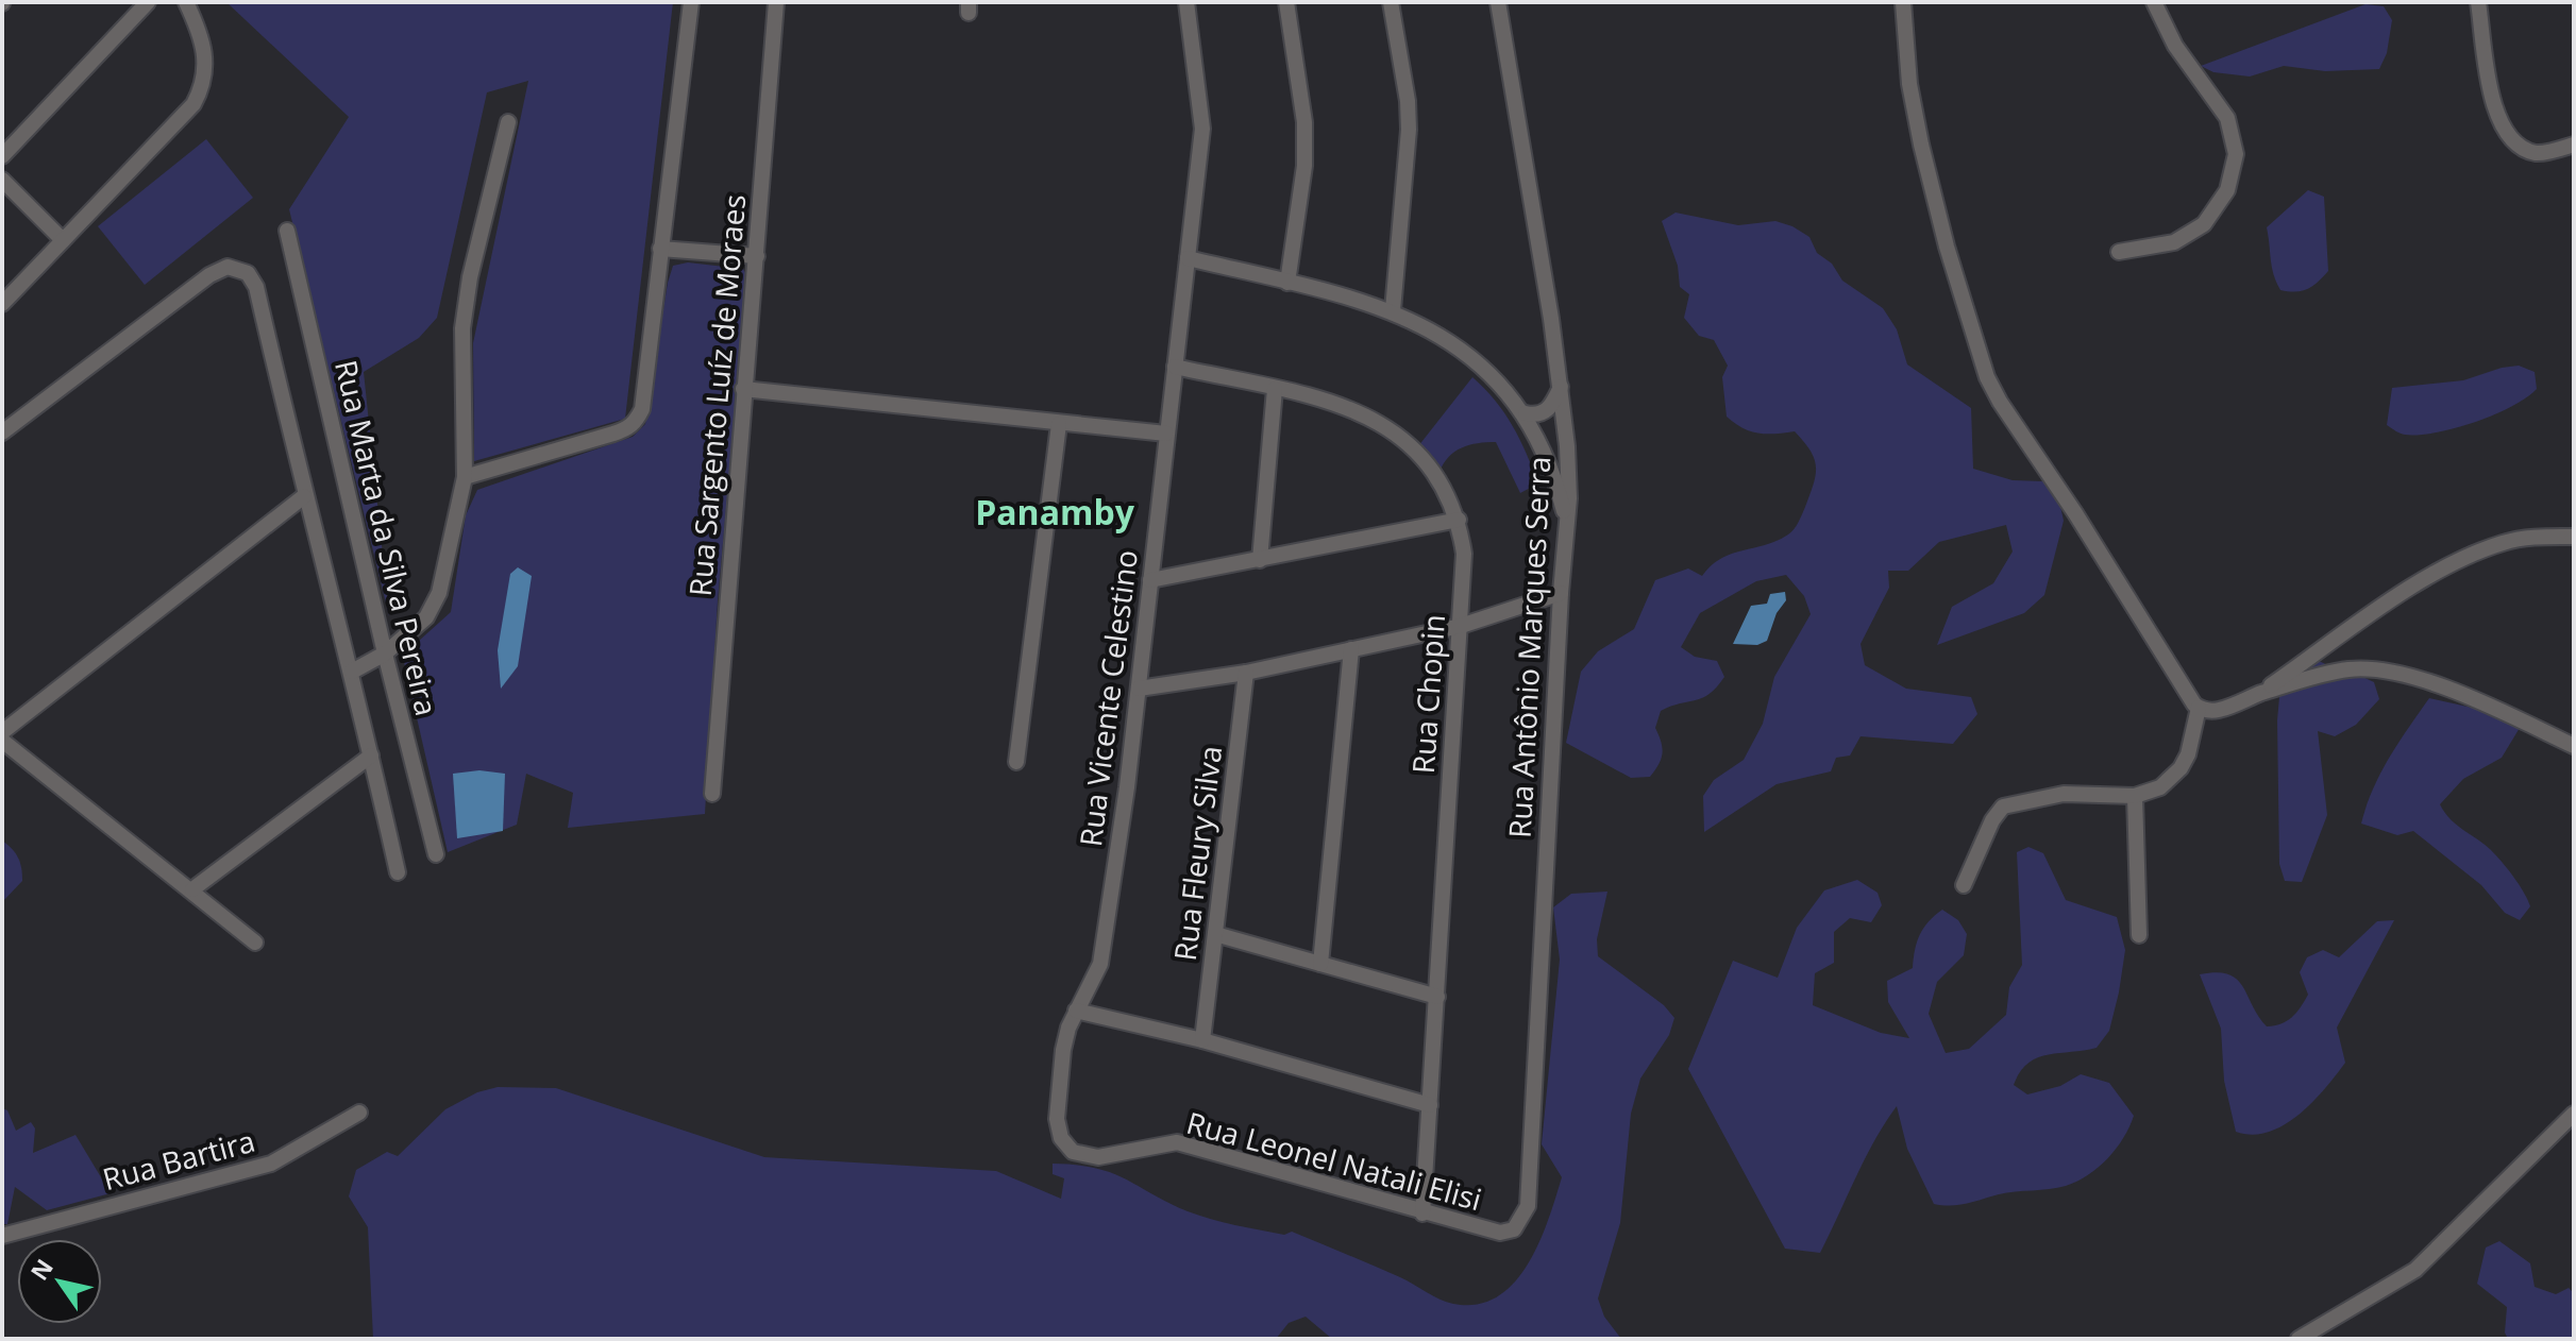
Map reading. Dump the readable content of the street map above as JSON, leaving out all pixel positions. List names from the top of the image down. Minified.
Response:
{"streets":{"street":["Rua Sargento Luíz de Moraes","Rua Marta da Silva Pereira","Rua Antônio Marques Serra","Rua Chopin","Rua Vicente Celestino","Rua Fleury Silva","Rua Bartira","Rua Leonel Natali Elisi"]},"crossings":[["Rua Antônio Marques Serra","Rua Leonel Natali Elisi"],["Rua Chopin","Rua Vicente Celestino"],["Rua Chopin","Rua Leonel Natali Elisi"],["Rua Vicente Celestino","Rua Leonel Natali Elisi"]],"districts":["Panamby"],"north":"top left"}
